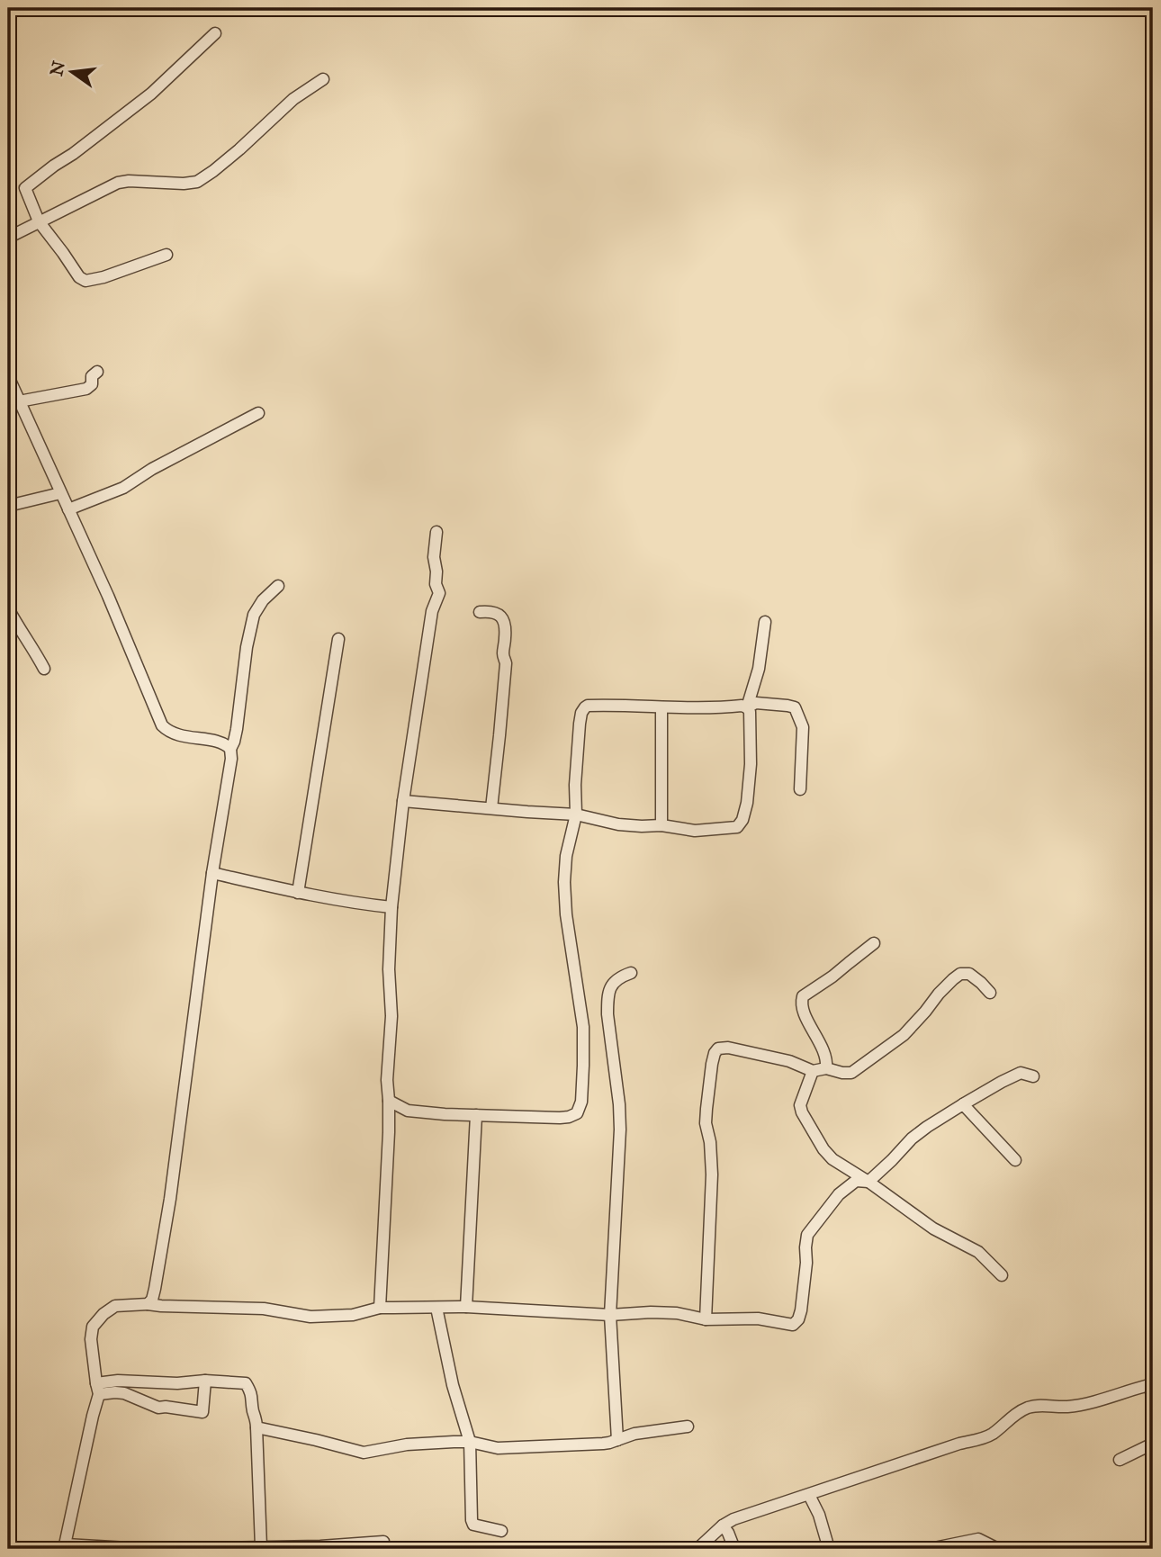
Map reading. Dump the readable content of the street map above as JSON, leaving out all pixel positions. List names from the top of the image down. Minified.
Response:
{"north":"left"}
